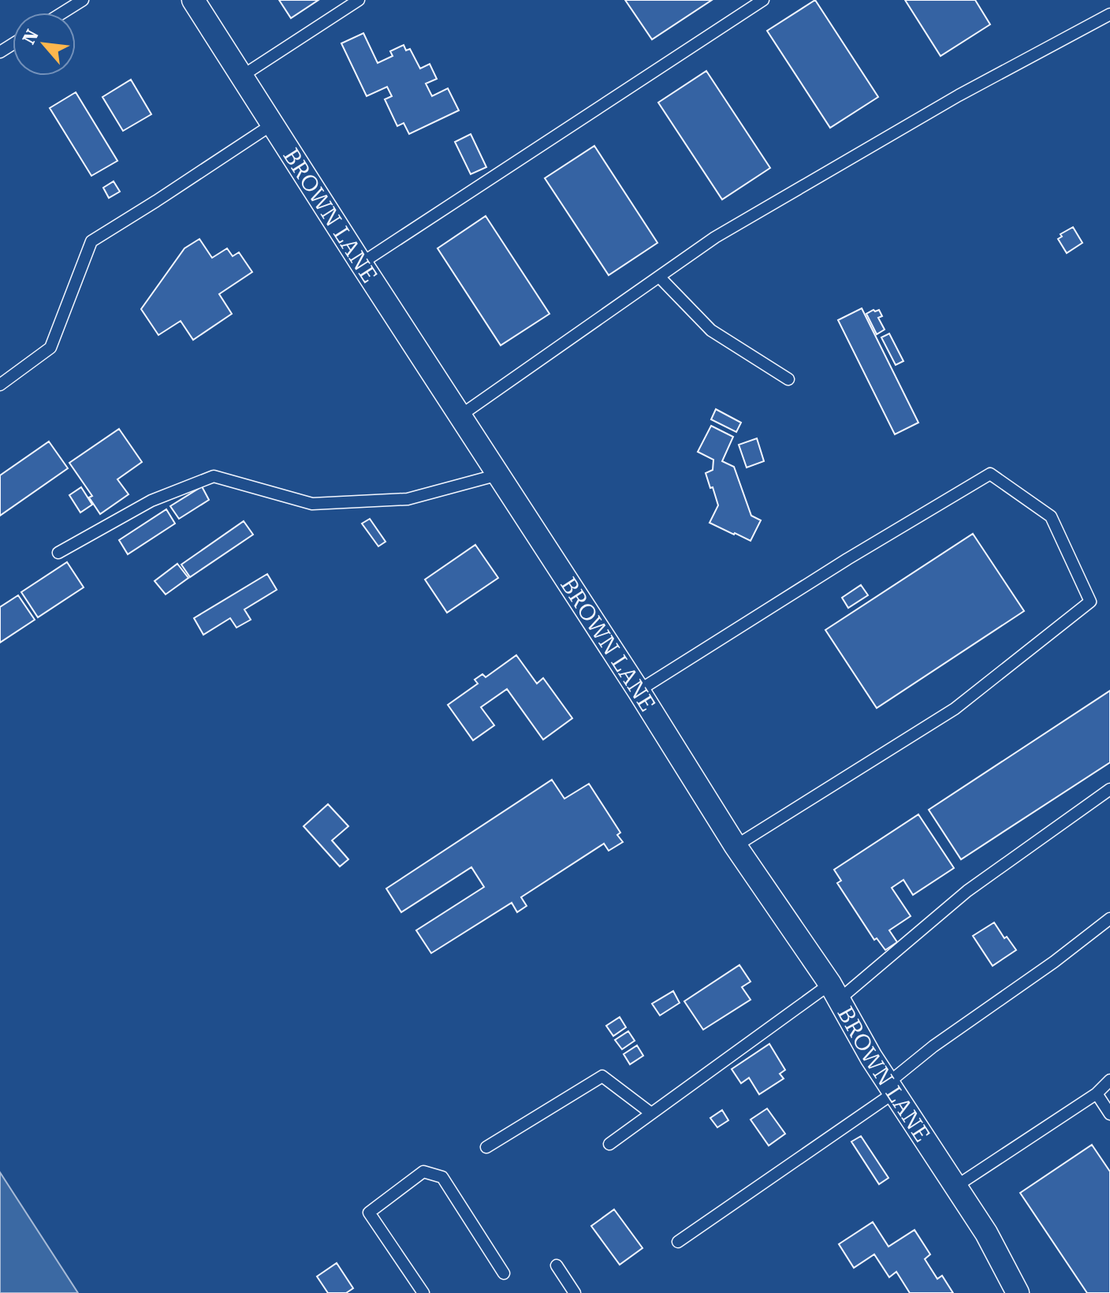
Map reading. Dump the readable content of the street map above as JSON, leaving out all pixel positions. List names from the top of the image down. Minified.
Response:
{"streets":{"street":["BROWN LANE"]},"north":"top left"}
